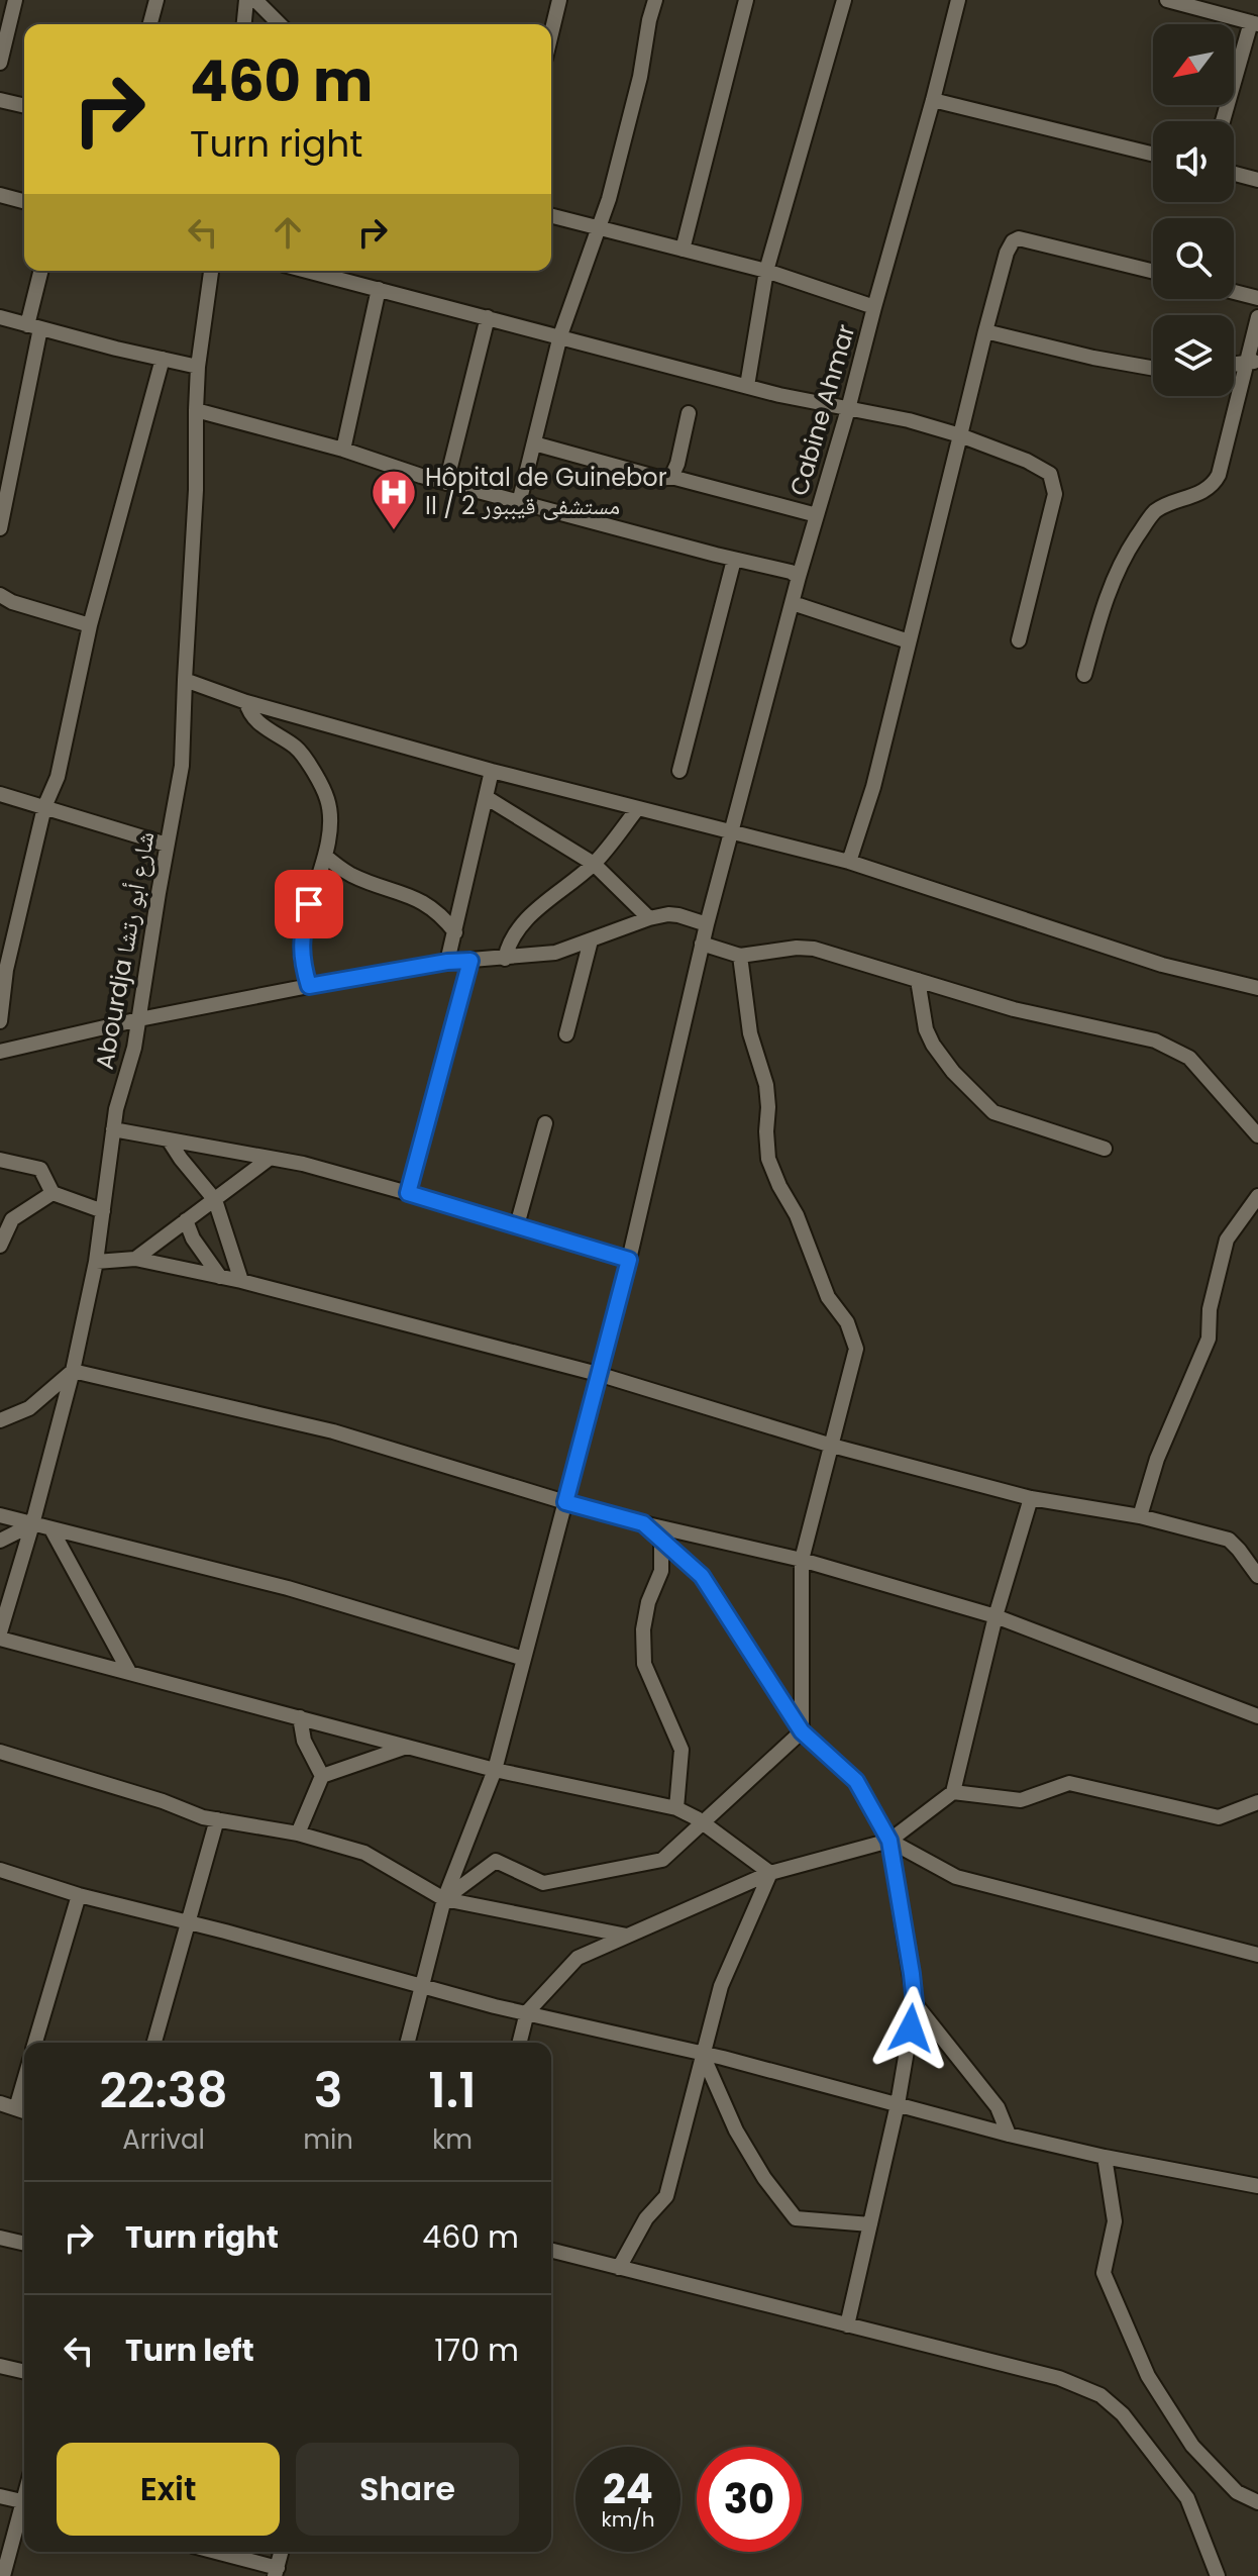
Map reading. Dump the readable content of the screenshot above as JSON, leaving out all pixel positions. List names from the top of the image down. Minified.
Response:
{"streets":{"street":["Cabine Ahmar","Abourdja شارع أبو رتشا"]},"places":{"hospital":["Hôpital de Guinebor II / مستشفى قيببور 2"]},"north":"bottom left","page":{"turn":["460 m","Turn right"],"eta":["22:38","Arrival","3","min","1.1","km"],"list":[{"name":"Turn right","value":"460 m"},{"name":"Turn left","value":"170 m"}],"buttons":["Exit","Share"],"speed":"24 km/h","limit":"30"}}
